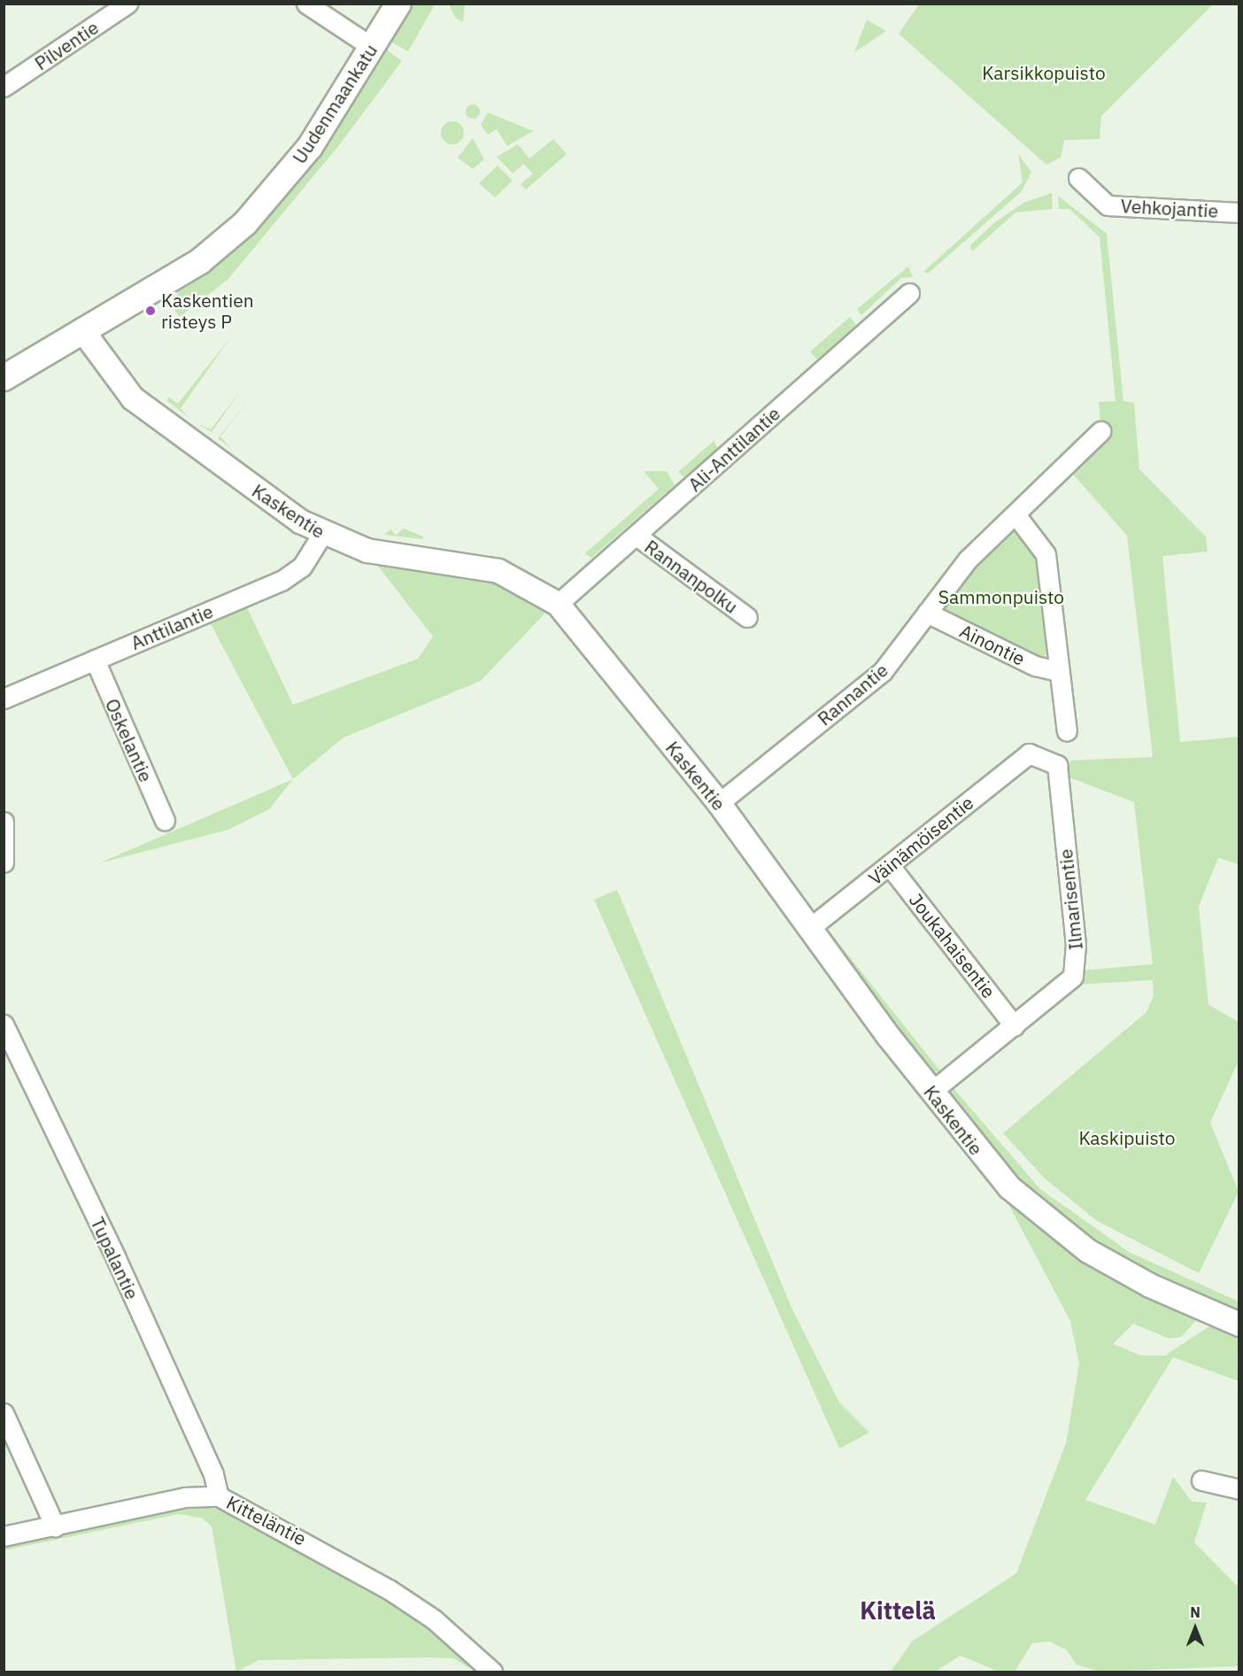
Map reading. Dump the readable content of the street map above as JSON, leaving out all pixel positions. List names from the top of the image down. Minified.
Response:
{"streets":{"main road":["Uudenmaankatu"],"street":["Pilventie","Vehkojantie","Ali-Anttilantie","Kaskentie","Rannanpolku","Anttilantie","Ainontie","Rannantie","Oskelantie","Väinämöisentie","Ilmarisentie","Joukahaisentie","Tupalantie","Kitteläntie"]},"crossings":[["Uudenmaankatu","Kaskentie"],["Ali-Anttilantie","Kaskentie"],["Ali-Anttilantie","Rannanpolku"],["Kaskentie","Anttilantie"],["Kaskentie","Rannantie"],["Kaskentie","Väinämöisentie"],["Kaskentie","Ilmarisentie"],["Anttilantie","Oskelantie"],["Ainontie","Rannantie"],["Väinämöisentie","Ilmarisentie"],["Väinämöisentie","Joukahaisentie"],["Ilmarisentie","Joukahaisentie"],["Tupalantie","Kitteläntie"]],"districts":["Kittelä"],"parks":["Karsikkopuisto","Sammonpuisto","Kaskipuisto"],"places":["Kaskentien risteys P"],"north":"top"}
